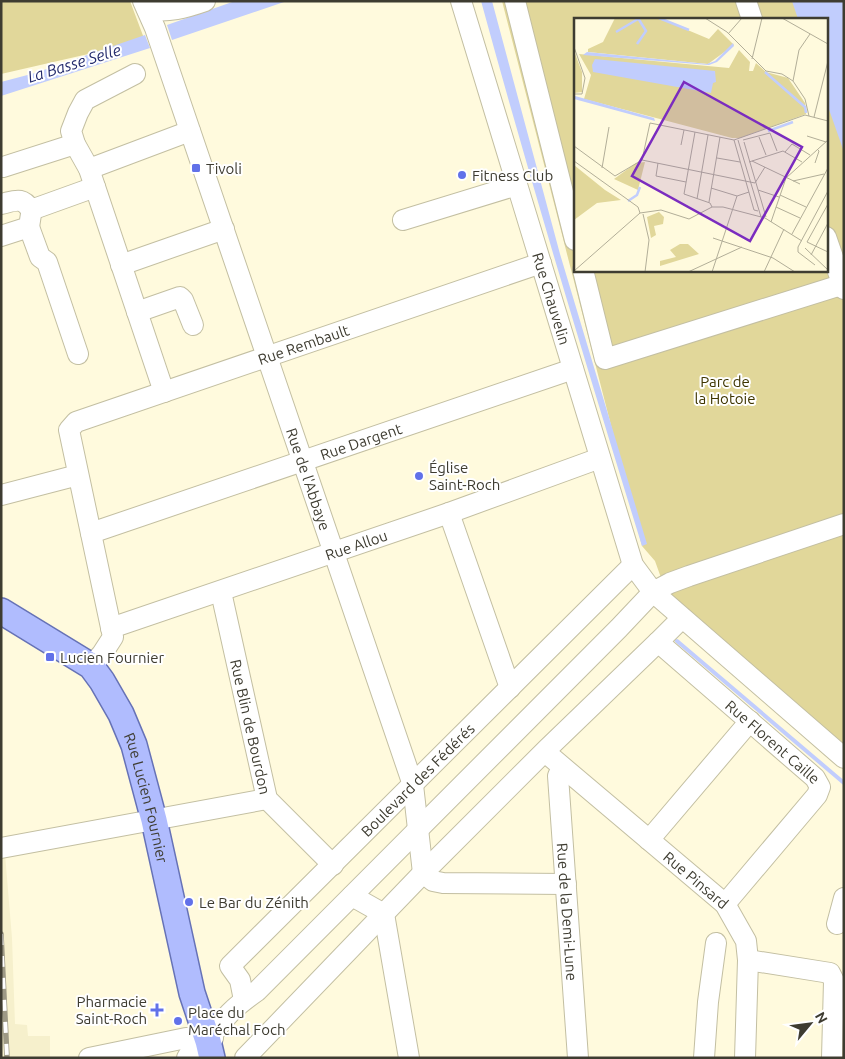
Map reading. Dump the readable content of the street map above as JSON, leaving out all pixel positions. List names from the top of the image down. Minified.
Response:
{"streets":{"main road":["Rue Lucien Fournier"],"street":["Rue Chauvelin","Rue Rembault","Rue Dargent","Rue de l'Abbaye","Rue Allou","Rue Blin de Bourdon","Rue Florent Caille","Boulevard des Fédérés","Rue Pinsard","Rue de la Demi-Lune"]},"crossings":[["Rue Chauvelin","Rue Rembault"],["Rue Chauvelin","Rue Dargent"],["Rue Chauvelin","Rue Allou"],["Rue Chauvelin","Boulevard des Fédérés"],["Rue Rembault","Rue de l'Abbaye"],["Rue Dargent","Rue de l'Abbaye"],["Rue de l'Abbaye","Rue Allou"],["Rue de l'Abbaye","Boulevard des Fédérés"],["Rue Allou","Rue Blin de Bourdon"],["Rue Blin de Bourdon","Boulevard des Fédérés"],["Rue Florent Caille","Rue Pinsard"],["Rue Pinsard","Rue de la Demi-Lune"]],"water":["La Basse Selle"],"parks":["Parc de la Hotoie"],"places":{"transit":["Tivoli","Lucien Fournier"],"other":["Fitness Club","Église Saint-Roch","Le Bar du Zénith","Place du Maréchal Foch"],"health":["Pharmacie Saint-Roch"]},"north":"top right"}
